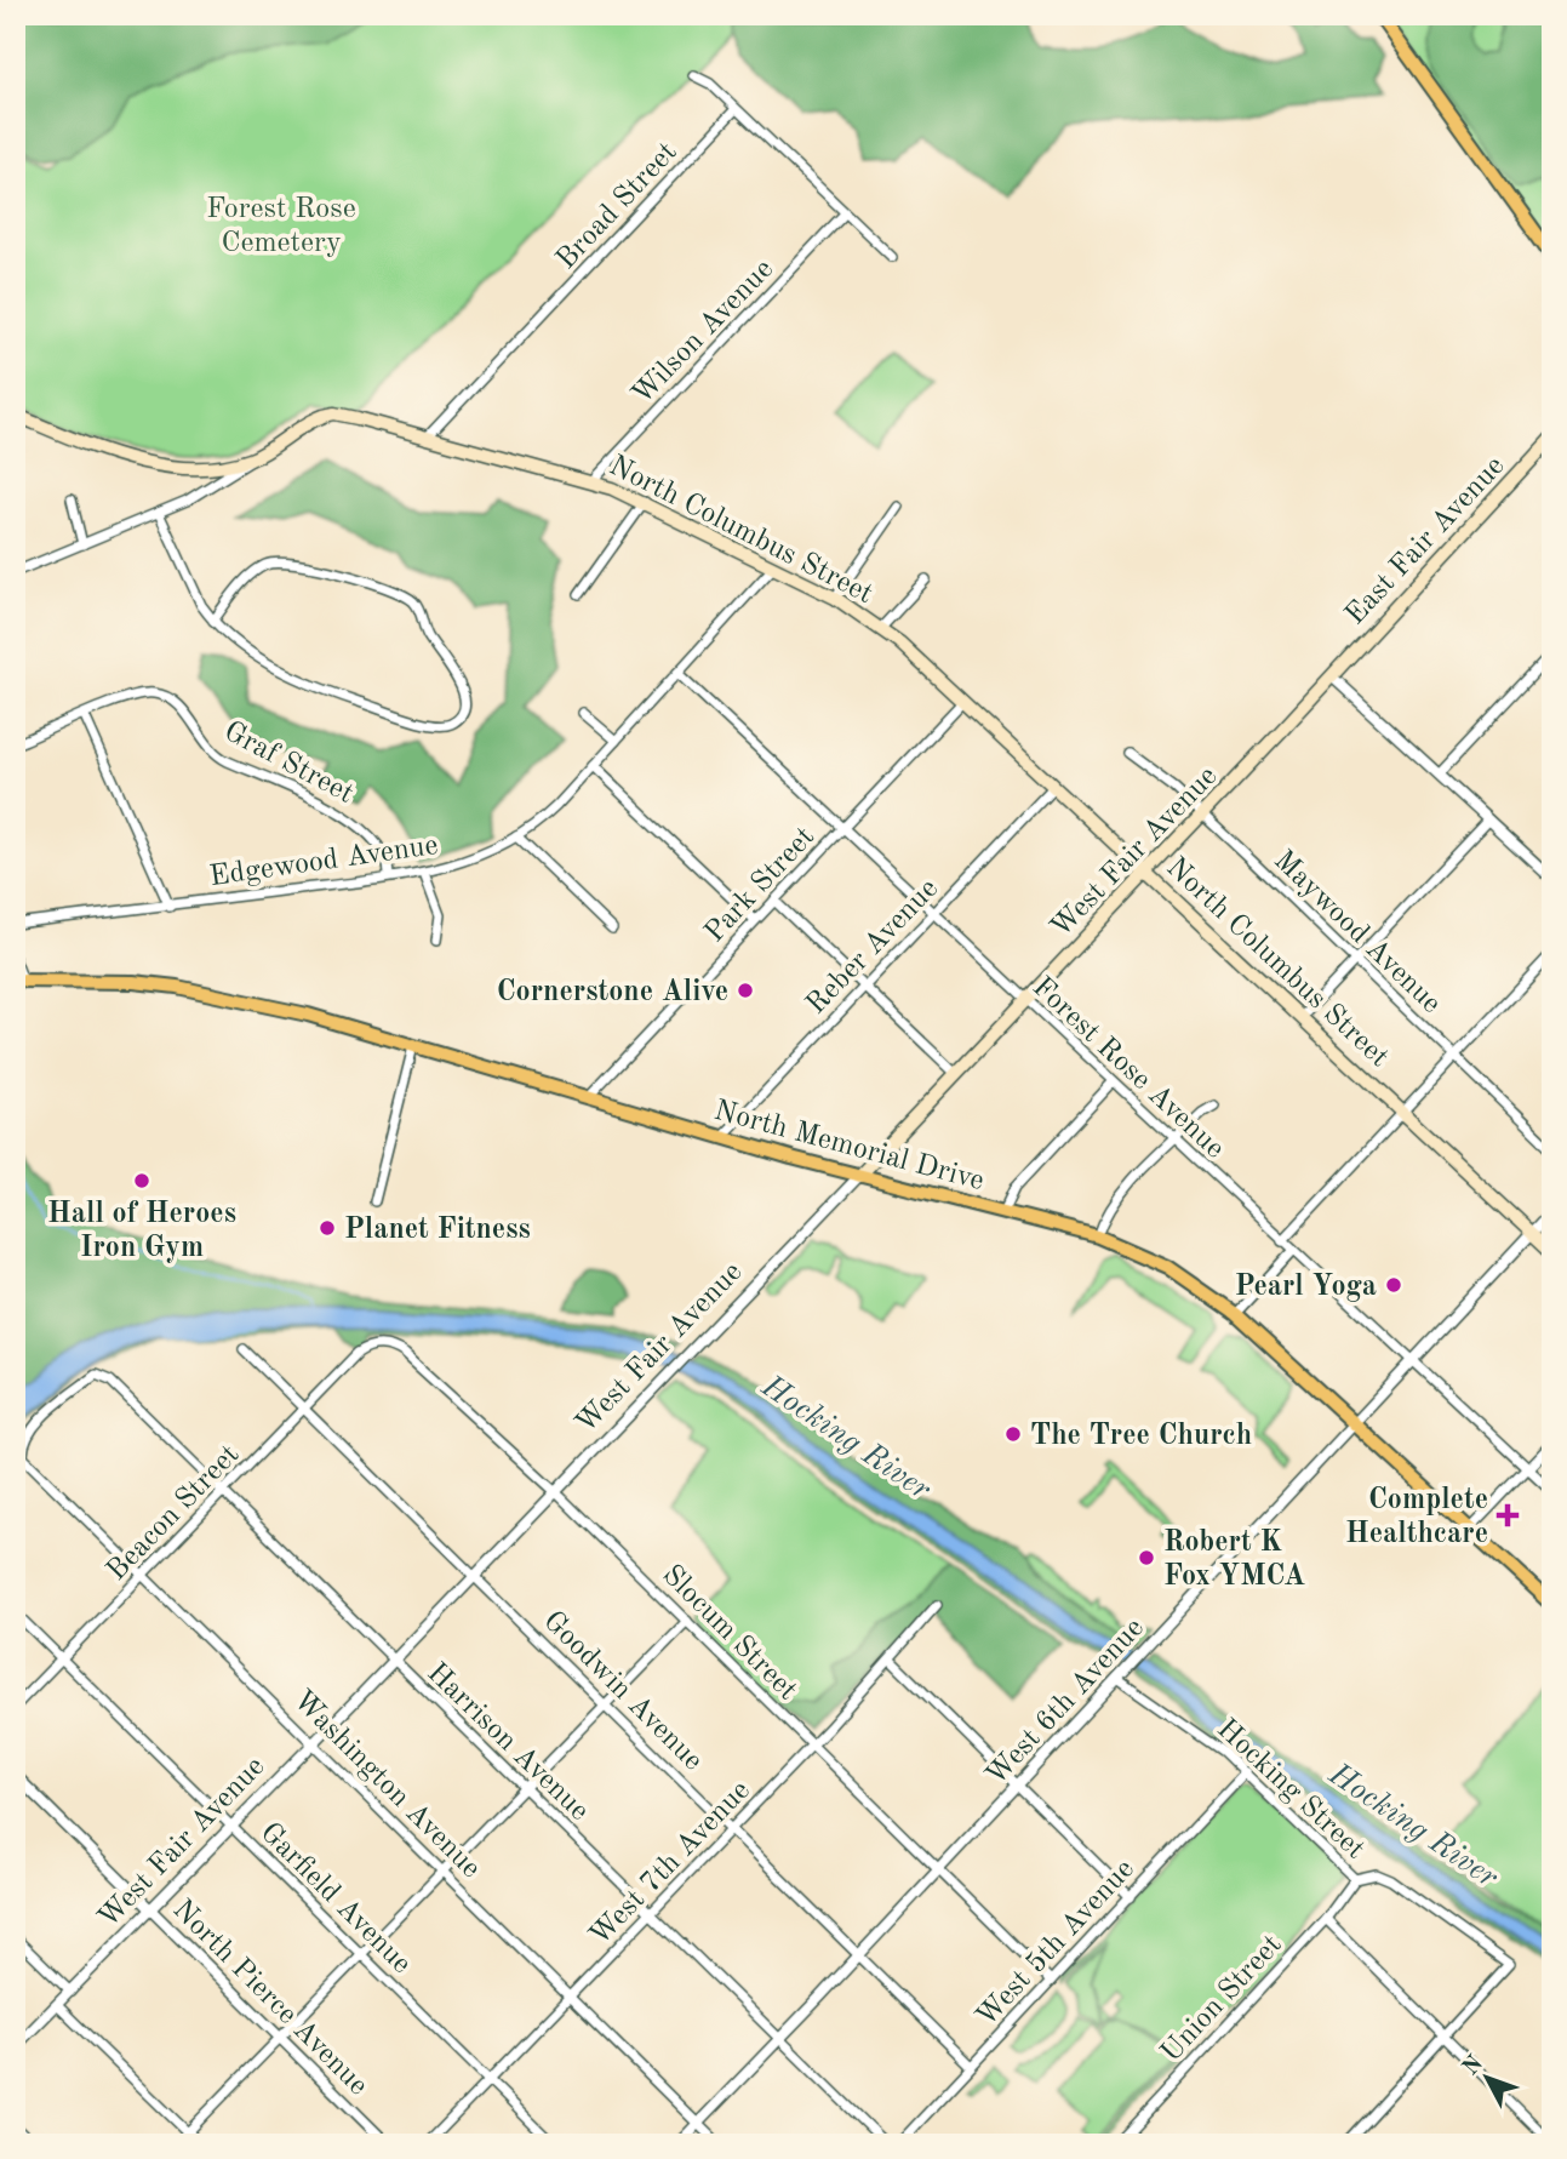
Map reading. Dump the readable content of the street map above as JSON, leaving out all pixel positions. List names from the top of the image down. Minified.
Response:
{"streets":{"main road":["North Columbus Street","East Fair Avenue","West Fair Avenue","North Memorial Drive"],"street":["Broad Street","Wilson Avenue","Graf Street","Edgewood Avenue","Park Street","Maywood Avenue","Reber Avenue","Forest Rose Avenue","Beacon Street","Slocum Street","Goodwin Avenue","West 6th Avenue","Harrison Avenue","Washington Avenue","Hocking Street","West 7th Avenue","Garfield Avenue","West 5th Avenue","North Pierce Avenue","Union Street"]},"crossings":[["Broad Street","North Columbus Street"],["Wilson Avenue","North Columbus Street"],["North Columbus Street","West Fair Avenue"],["North Columbus Street","Edgewood Avenue"],["North Columbus Street","Park Street"],["North Columbus Street","Reber Avenue"],["North Columbus Street","West 6th Avenue"],["East Fair Avenue","West Fair Avenue"],["Graf Street","Edgewood Avenue"],["West Fair Avenue","Maywood Avenue"],["West Fair Avenue","Forest Rose Avenue"],["West Fair Avenue","North Memorial Drive"],["West Fair Avenue","Slocum Street"],["West Fair Avenue","Goodwin Avenue"],["West Fair Avenue","Harrison Avenue"],["West Fair Avenue","Washington Avenue"],["West Fair Avenue","Garfield Avenue"],["West Fair Avenue","North Pierce Avenue"],["Edgewood Avenue","Forest Rose Avenue"],["Park Street","Forest Rose Avenue"],["Park Street","North Memorial Drive"],["Reber Avenue","Forest Rose Avenue"],["Reber Avenue","North Memorial Drive"],["Forest Rose Avenue","West 6th Avenue"],["North Memorial Drive","West 6th Avenue"],["Beacon Street","Slocum Street"],["Beacon Street","Goodwin Avenue"],["Beacon Street","Harrison Avenue"],["Beacon Street","Washington Avenue"],["Beacon Street","Garfield Avenue"],["Slocum Street","West 6th Avenue"],["Slocum Street","West 7th Avenue"],["Slocum Street","West 5th Avenue"],["Goodwin Avenue","West 6th Avenue"],["Goodwin Avenue","West 7th Avenue"],["Goodwin Avenue","West 5th Avenue"],["West 6th Avenue","Harrison Avenue"],["West 6th Avenue","Washington Avenue"],["West 6th Avenue","Hocking Street"],["Harrison Avenue","Washington Avenue"],["Harrison Avenue","West 7th Avenue"],["Washington Avenue","West 7th Avenue"],["Hocking Street","West 5th Avenue"],["Hocking Street","Union Street"],["West 7th Avenue","Garfield Avenue"]],"water":["Hocking River"],"parks":["Forest Rose Cemetery"],"places":{"other":["Cornerstone Alive","Hall of Heroes Iron Gym","Planet Fitness","Pearl Yoga","The Tree Church","Robert K Fox YMCA"],"health":["Complete Healthcare"]},"north":"top left"}
